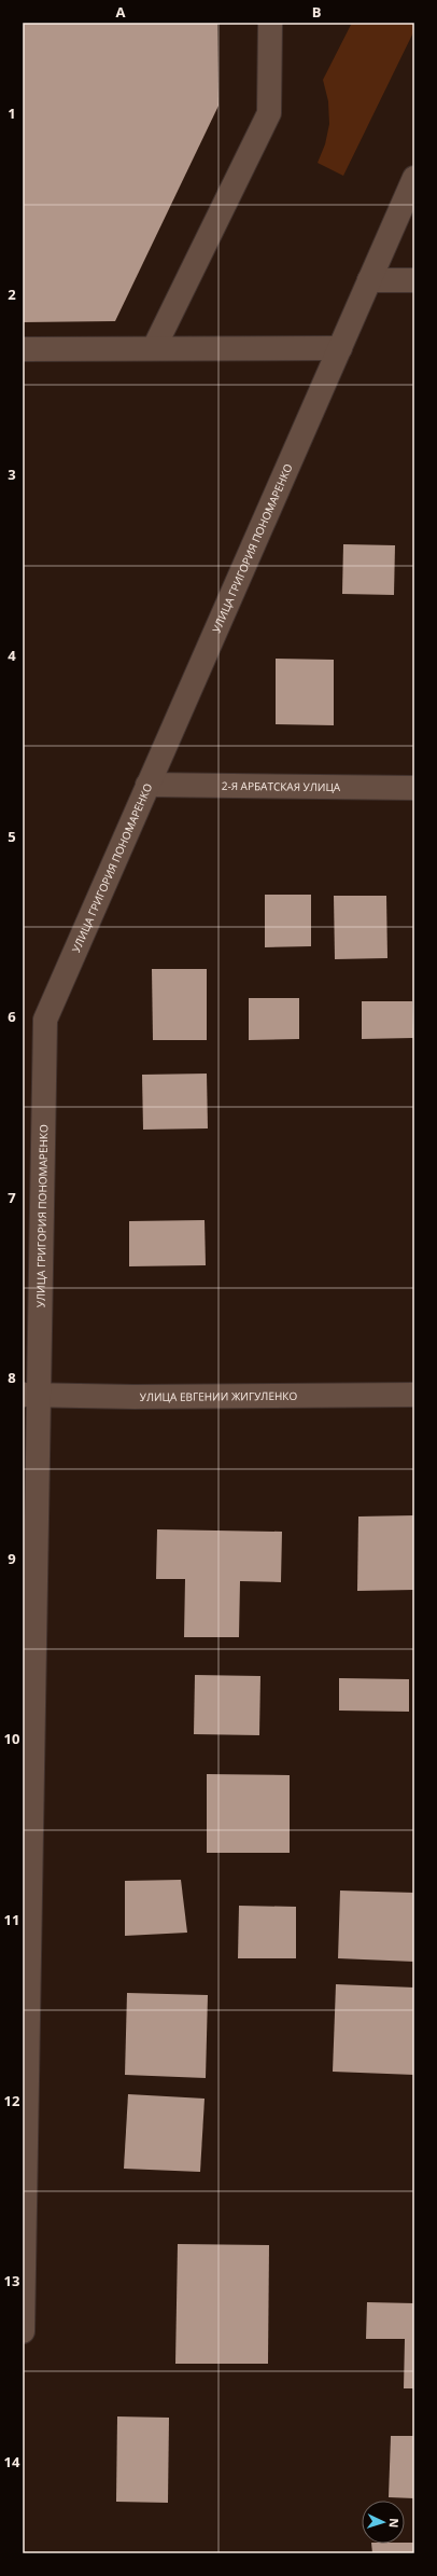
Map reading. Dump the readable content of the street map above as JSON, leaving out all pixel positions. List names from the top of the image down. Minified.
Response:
{"streets":{"street":["УЛИЦА ГРИГОРИЯ ПОНОМАРЕНКО","2-Я АРБАТСКАЯ УЛИЦА","УЛИЦА ЕВГЕНИИ ЖИГУЛЕНКО"]},"crossings":[["УЛИЦА ГРИГОРИЯ ПОНОМАРЕНКО","2-Я АРБАТСКАЯ УЛИЦА"],["УЛИЦА ГРИГОРИЯ ПОНОМАРЕНКО","УЛИЦА ЕВГЕНИИ ЖИГУЛЕНКО"]],"north":"right","grid":{"columns":["A","B"],"rows":["1","2","3","4","5","6","7","8","9","10","11","12","13","14"]}}
